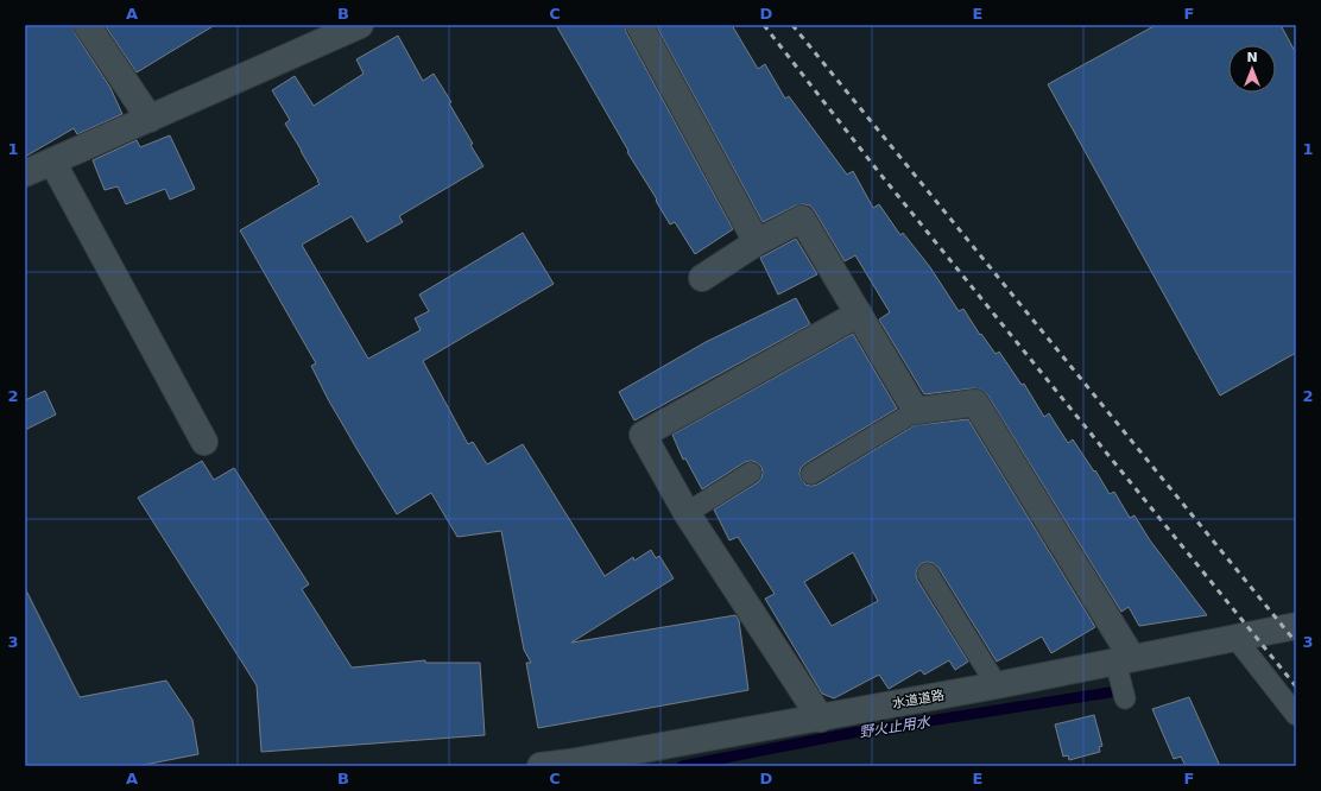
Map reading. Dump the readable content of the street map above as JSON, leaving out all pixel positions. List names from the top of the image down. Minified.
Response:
{"streets":{"street":["水道道路"]},"water":["野火止用水"],"north":"top","grid":{"columns":["A","B","C","D","E","F"],"rows":["1","2","3"]}}
